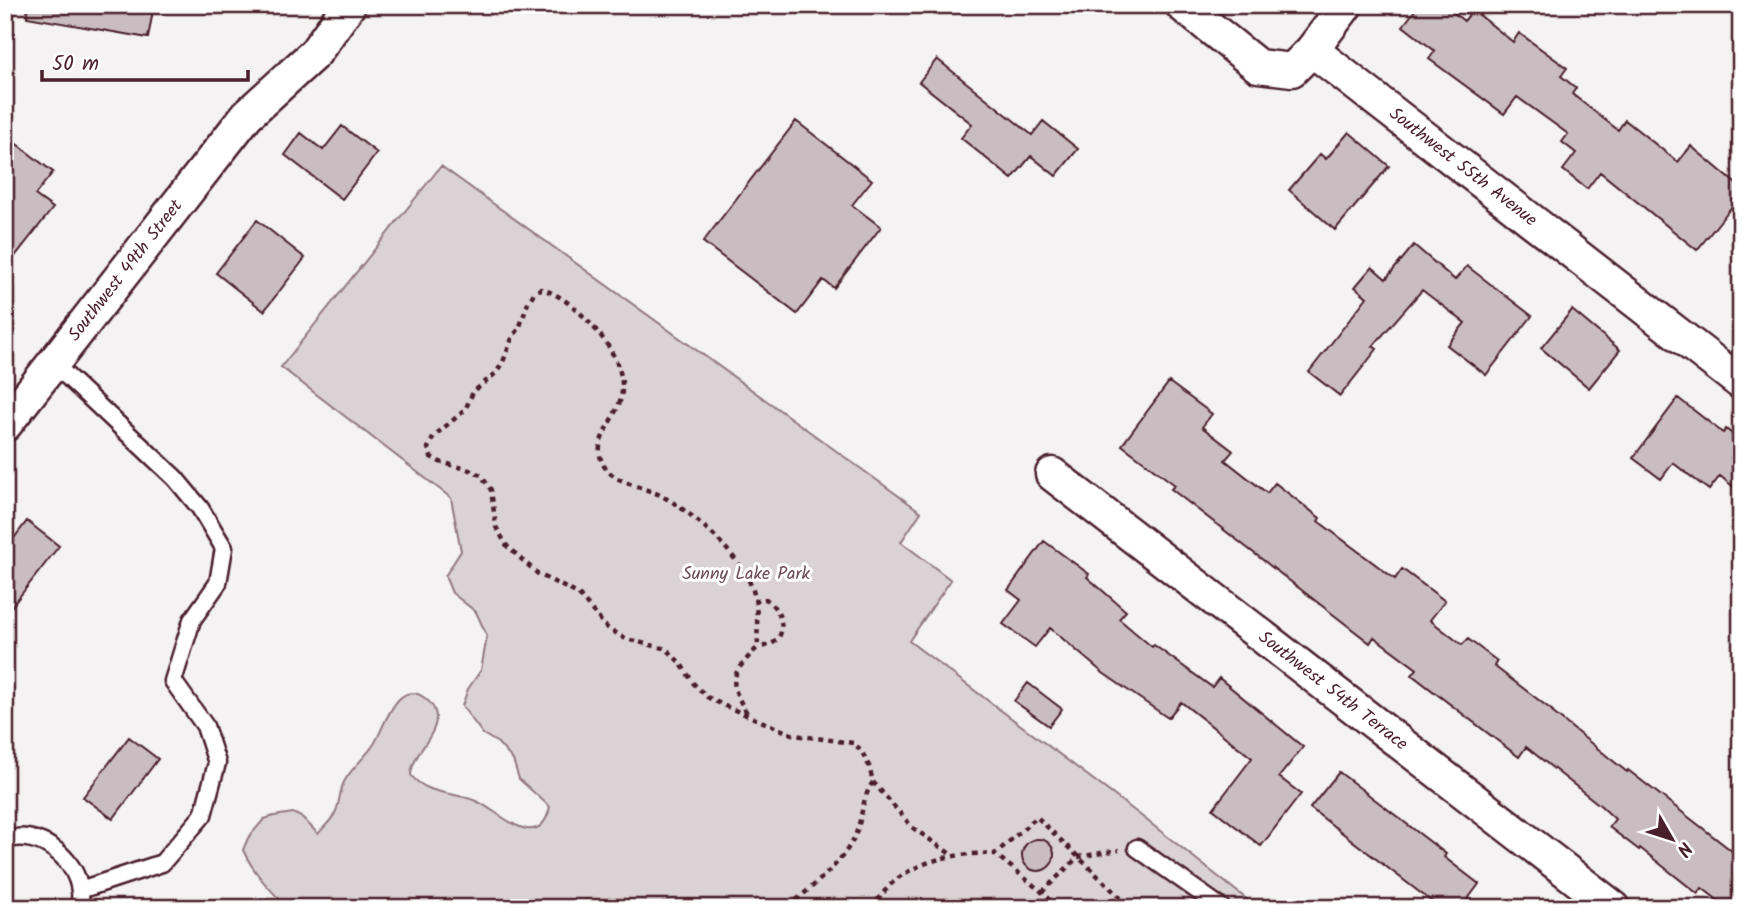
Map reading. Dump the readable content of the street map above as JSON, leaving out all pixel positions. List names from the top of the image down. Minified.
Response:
{"streets":{"street":["Southwest 55th Avenue","Southwest 49th Street","Southwest 54th Terrace"]},"parks":["Sunny Lake Park"],"scale_bar":"50 m","north":"bottom right"}
